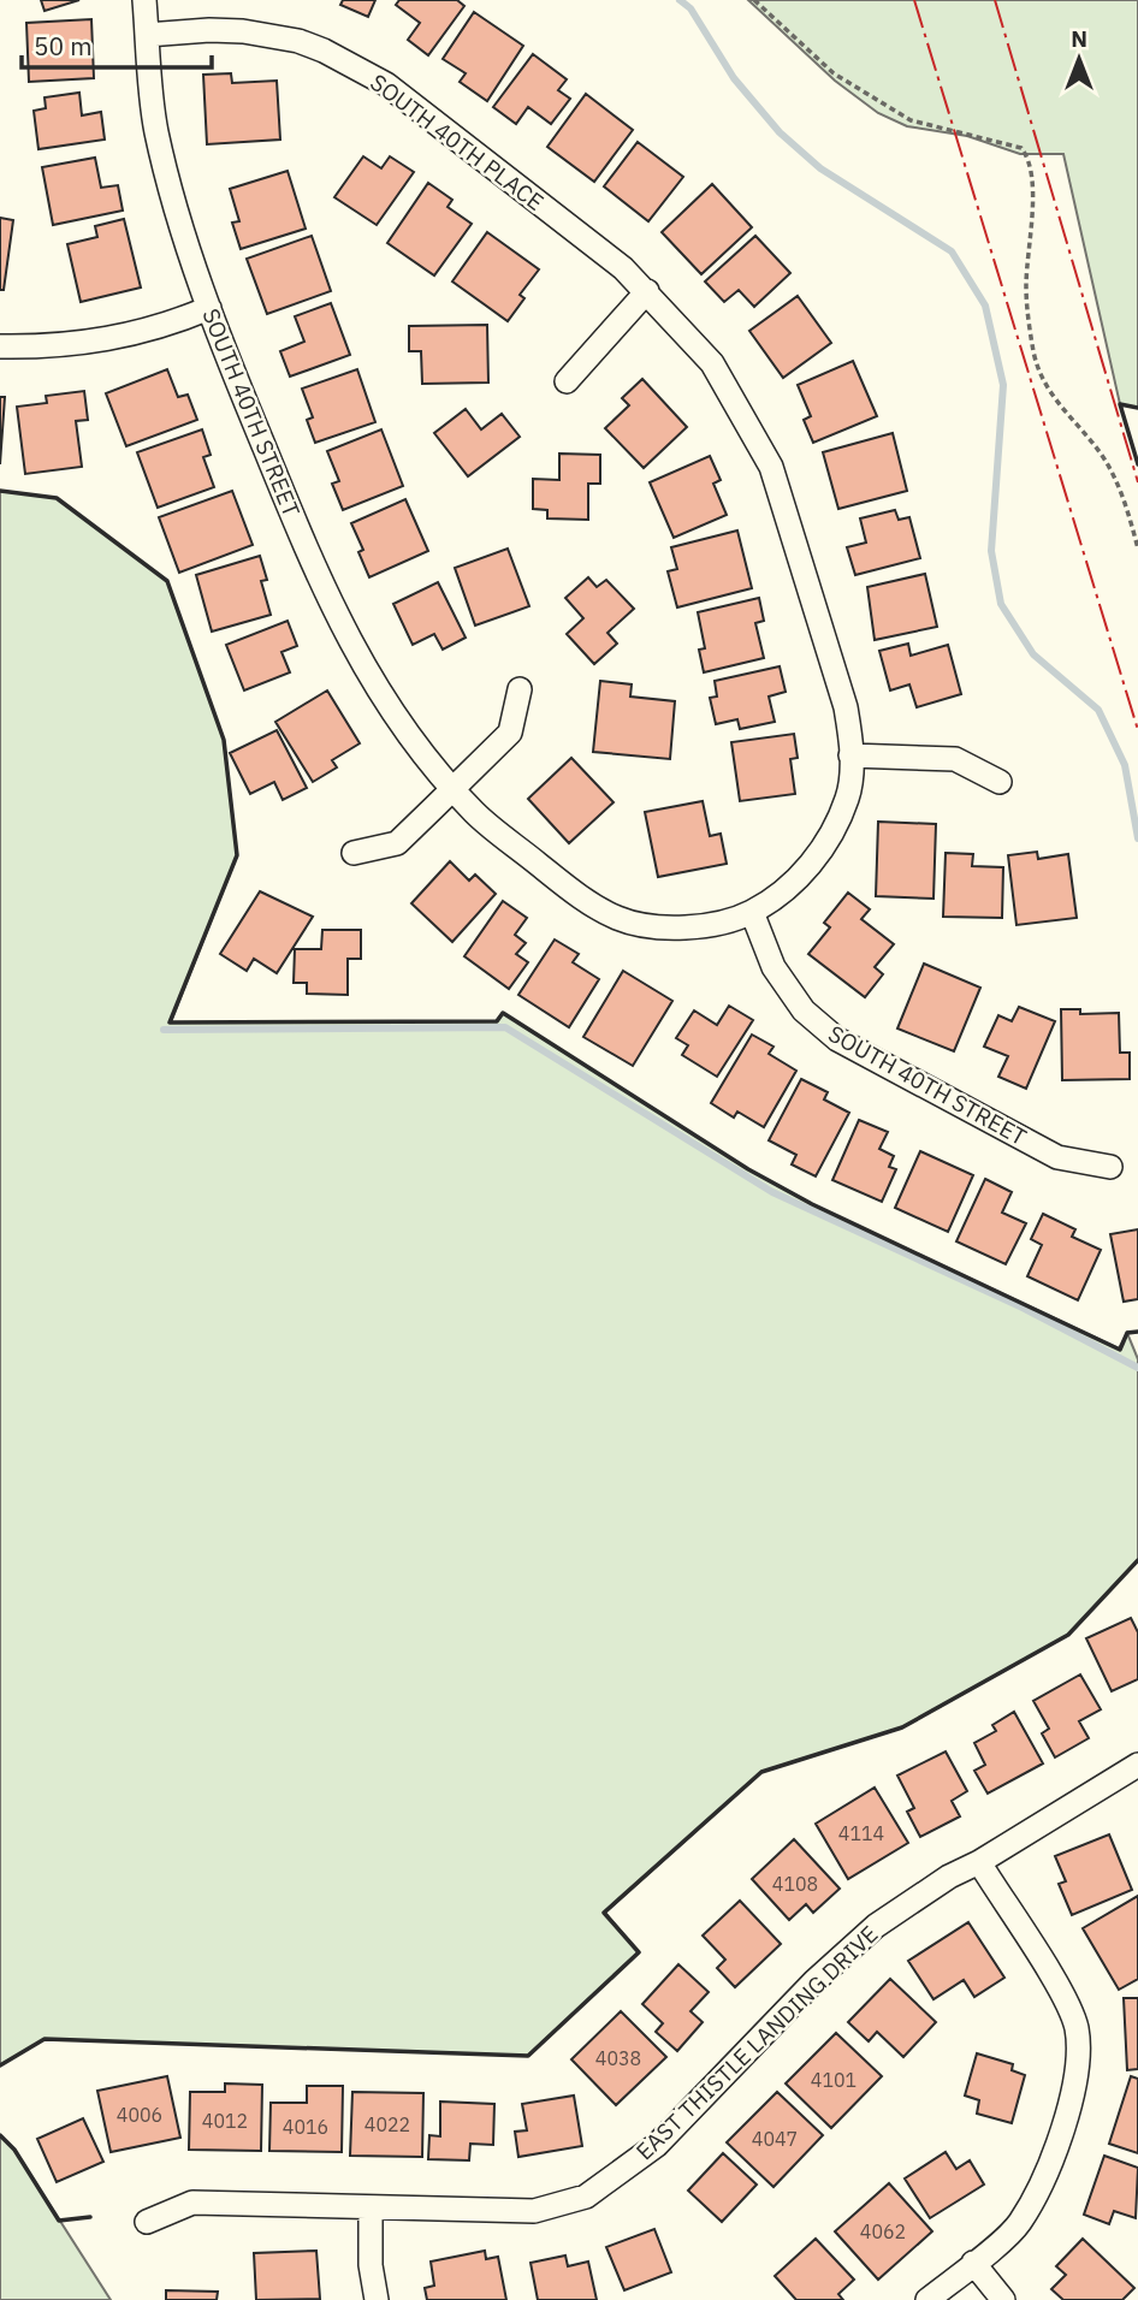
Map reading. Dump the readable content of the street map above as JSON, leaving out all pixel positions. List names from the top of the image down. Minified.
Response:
{"streets":{"street":["SOUTH 40TH PLACE","SOUTH 40TH STREET","EAST THISTLE LANDING DRIVE"]},"crossings":[["SOUTH 40TH PLACE","SOUTH 40TH STREET"]],"house_numbers":["4114","4108","4038","4101","4006","4012","4022","4016","4047","4062"],"scale_bar":"50 m","north":"top"}
